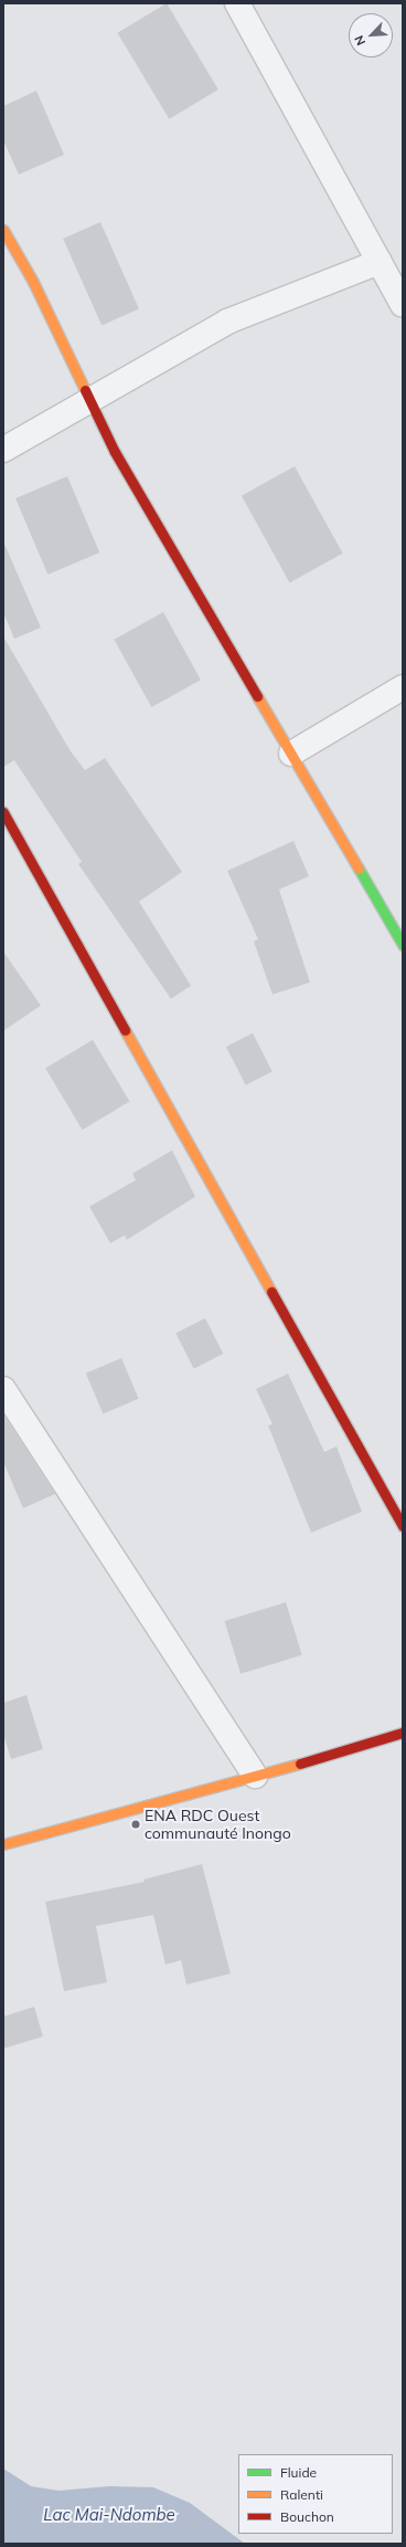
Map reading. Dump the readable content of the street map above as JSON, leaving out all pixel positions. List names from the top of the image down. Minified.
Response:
{"water":["Lac Mai-Ndombe"],"places":["ENA RDC Ouest communauté Inongo"],"legend":["Fluide","Ralenti","Bouchon"],"north":"bottom left"}
